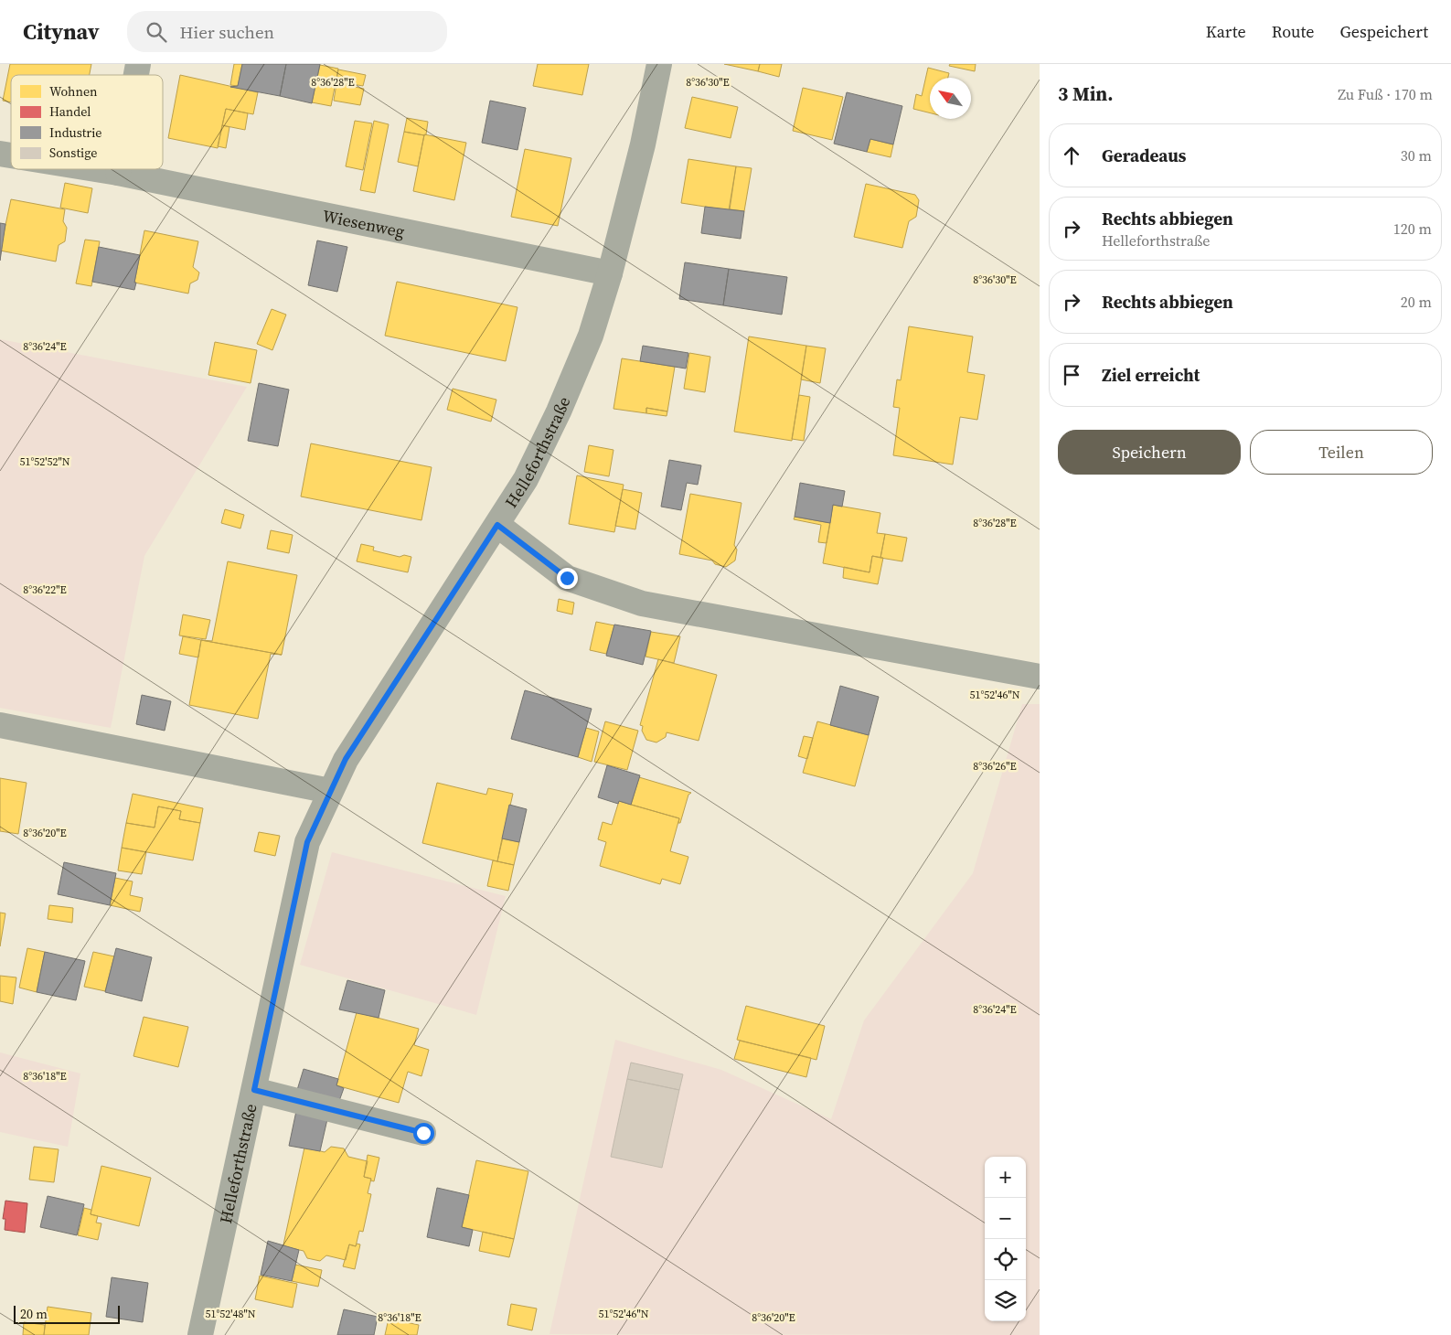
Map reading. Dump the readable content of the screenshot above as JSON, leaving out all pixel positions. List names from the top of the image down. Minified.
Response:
{"streets":{"street":["Wiesenweg","Helleforthstraße"]},"crossings":[["Wiesenweg","Helleforthstraße"]],"legend":["Wohnen","Handel","Industrie","Sonstige"],"scale_bar":"20 m","north":"top left","page":{"header":"Citynav","search":"Hier suchen","nav":["Karte","Route","Gespeichert"],"heading":["3 Min.","Zu Fuß · 170 m"],"list":[["Geradeaus","30 m"],["Rechts abbiegen","Helleforthstraße","120 m"],["Rechts abbiegen","20 m"],"Ziel erreicht"],"buttons":["Speichern","Teilen"],"map_buttons":["+","−"],"scale":"20 m"},"coordinates":["8°36'28\"E","8°36'30\"E","8°36'24\"E","51°52'52\"N","8°36'22\"E","51°52'46\"N","8°36'26\"E","8°36'20\"E","8°36'18\"E","51°52'48\"N"]}
